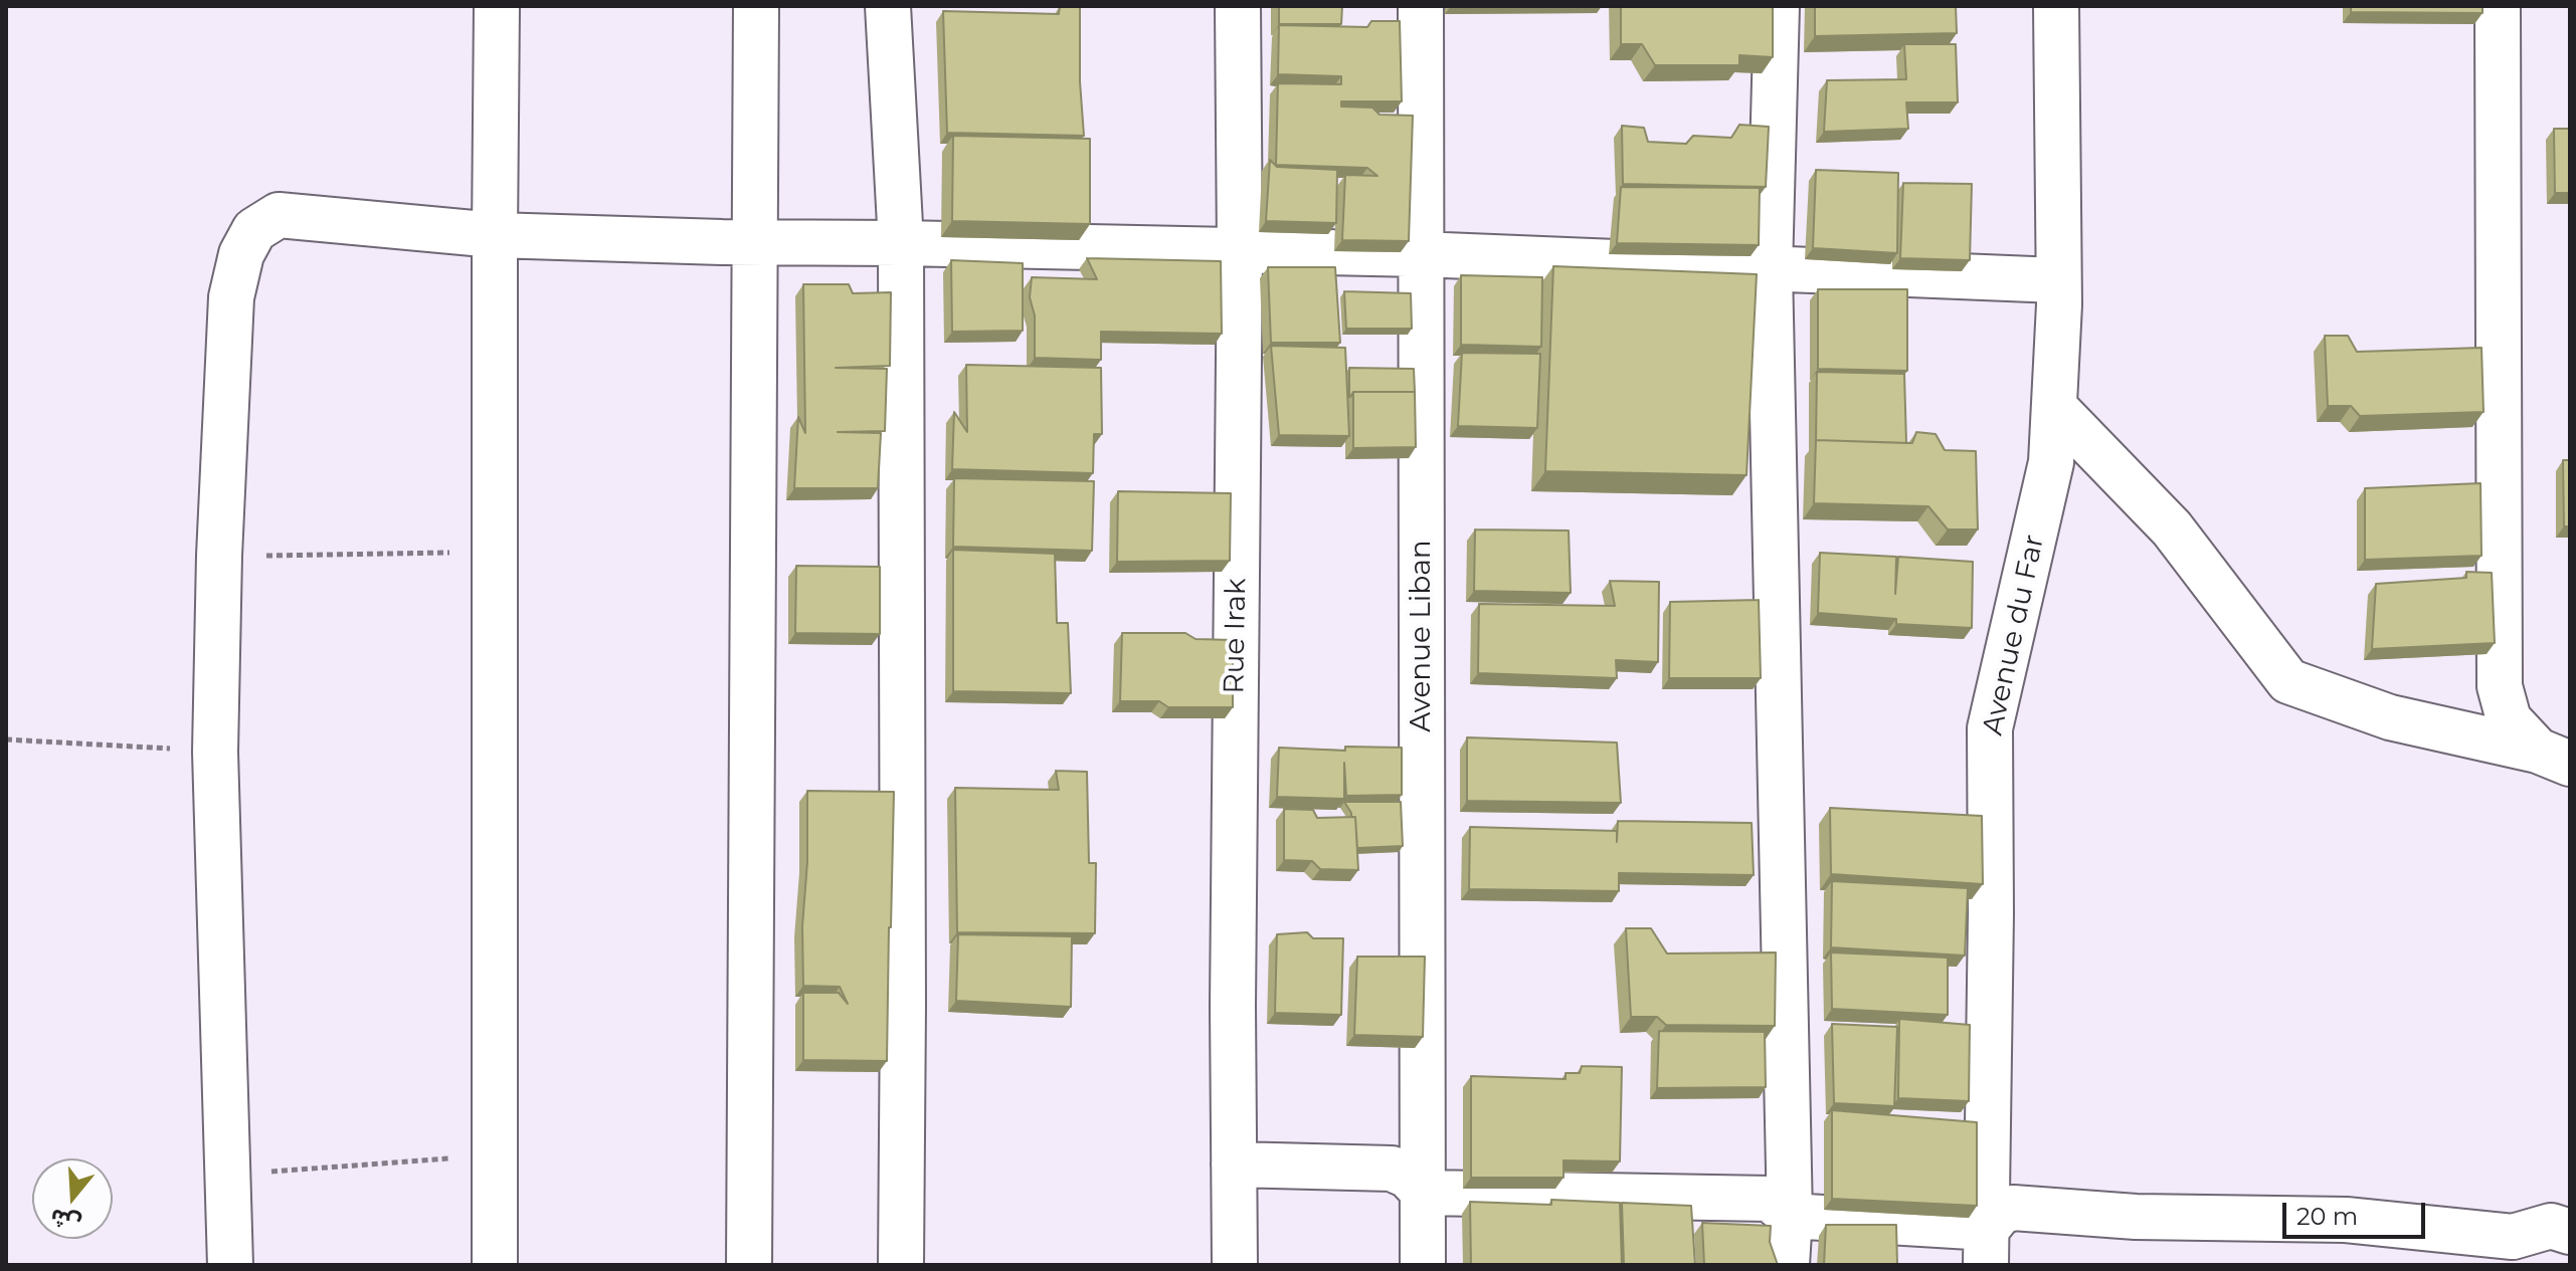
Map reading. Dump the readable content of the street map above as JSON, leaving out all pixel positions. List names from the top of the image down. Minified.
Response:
{"streets":{"street":["Avenue du Far","Rue Irak","Avenue Liban"]},"scale_bar":"20 m","north":"bottom"}
